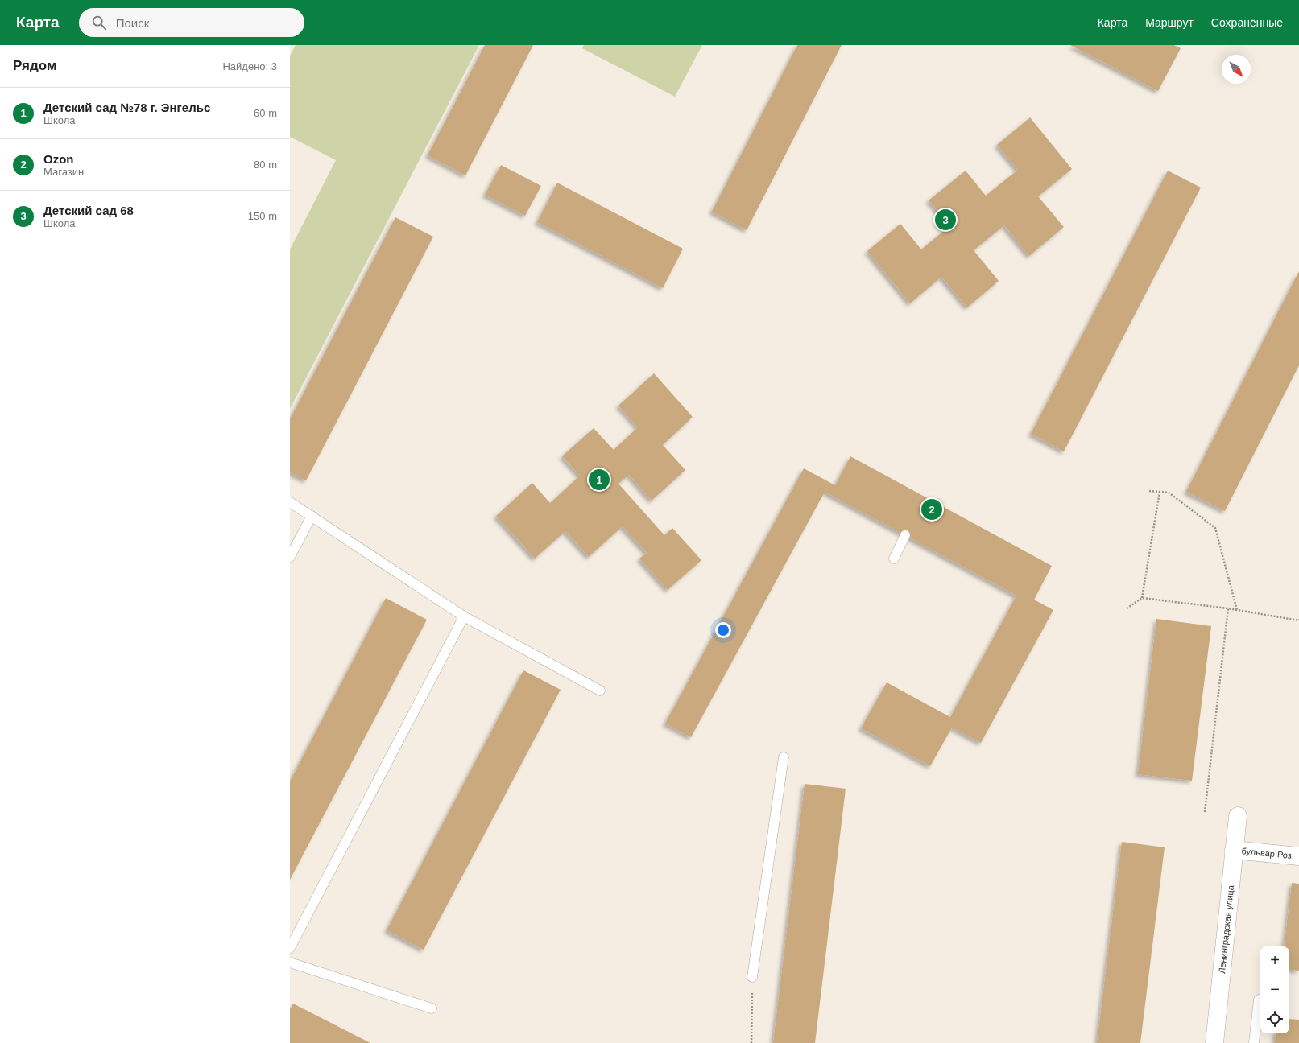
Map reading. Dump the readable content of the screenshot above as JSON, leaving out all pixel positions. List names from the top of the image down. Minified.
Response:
{"streets":{"street":["бульвар Роз","Ленинградская улица"]},"crossings":[["бульвар Роз","Ленинградская улица"]],"north":"bottom right","page":{"header":"Карта","search":"Поиск","nav":["Карта","Маршрут","Сохранённые"],"heading":["Рядом","Найдено: 3"],"list":[{"mark":"1","name":"Детский сад №78 г. Энгельс","note":"Школа","value":"60 m"},{"mark":"2","name":"Ozon","note":"Магазин","value":"80 m"},{"mark":"3","name":"Детский сад 68","note":"Школа","value":"150 m"}],"pins":["3","1","2"],"map_buttons":["+","−"]}}
